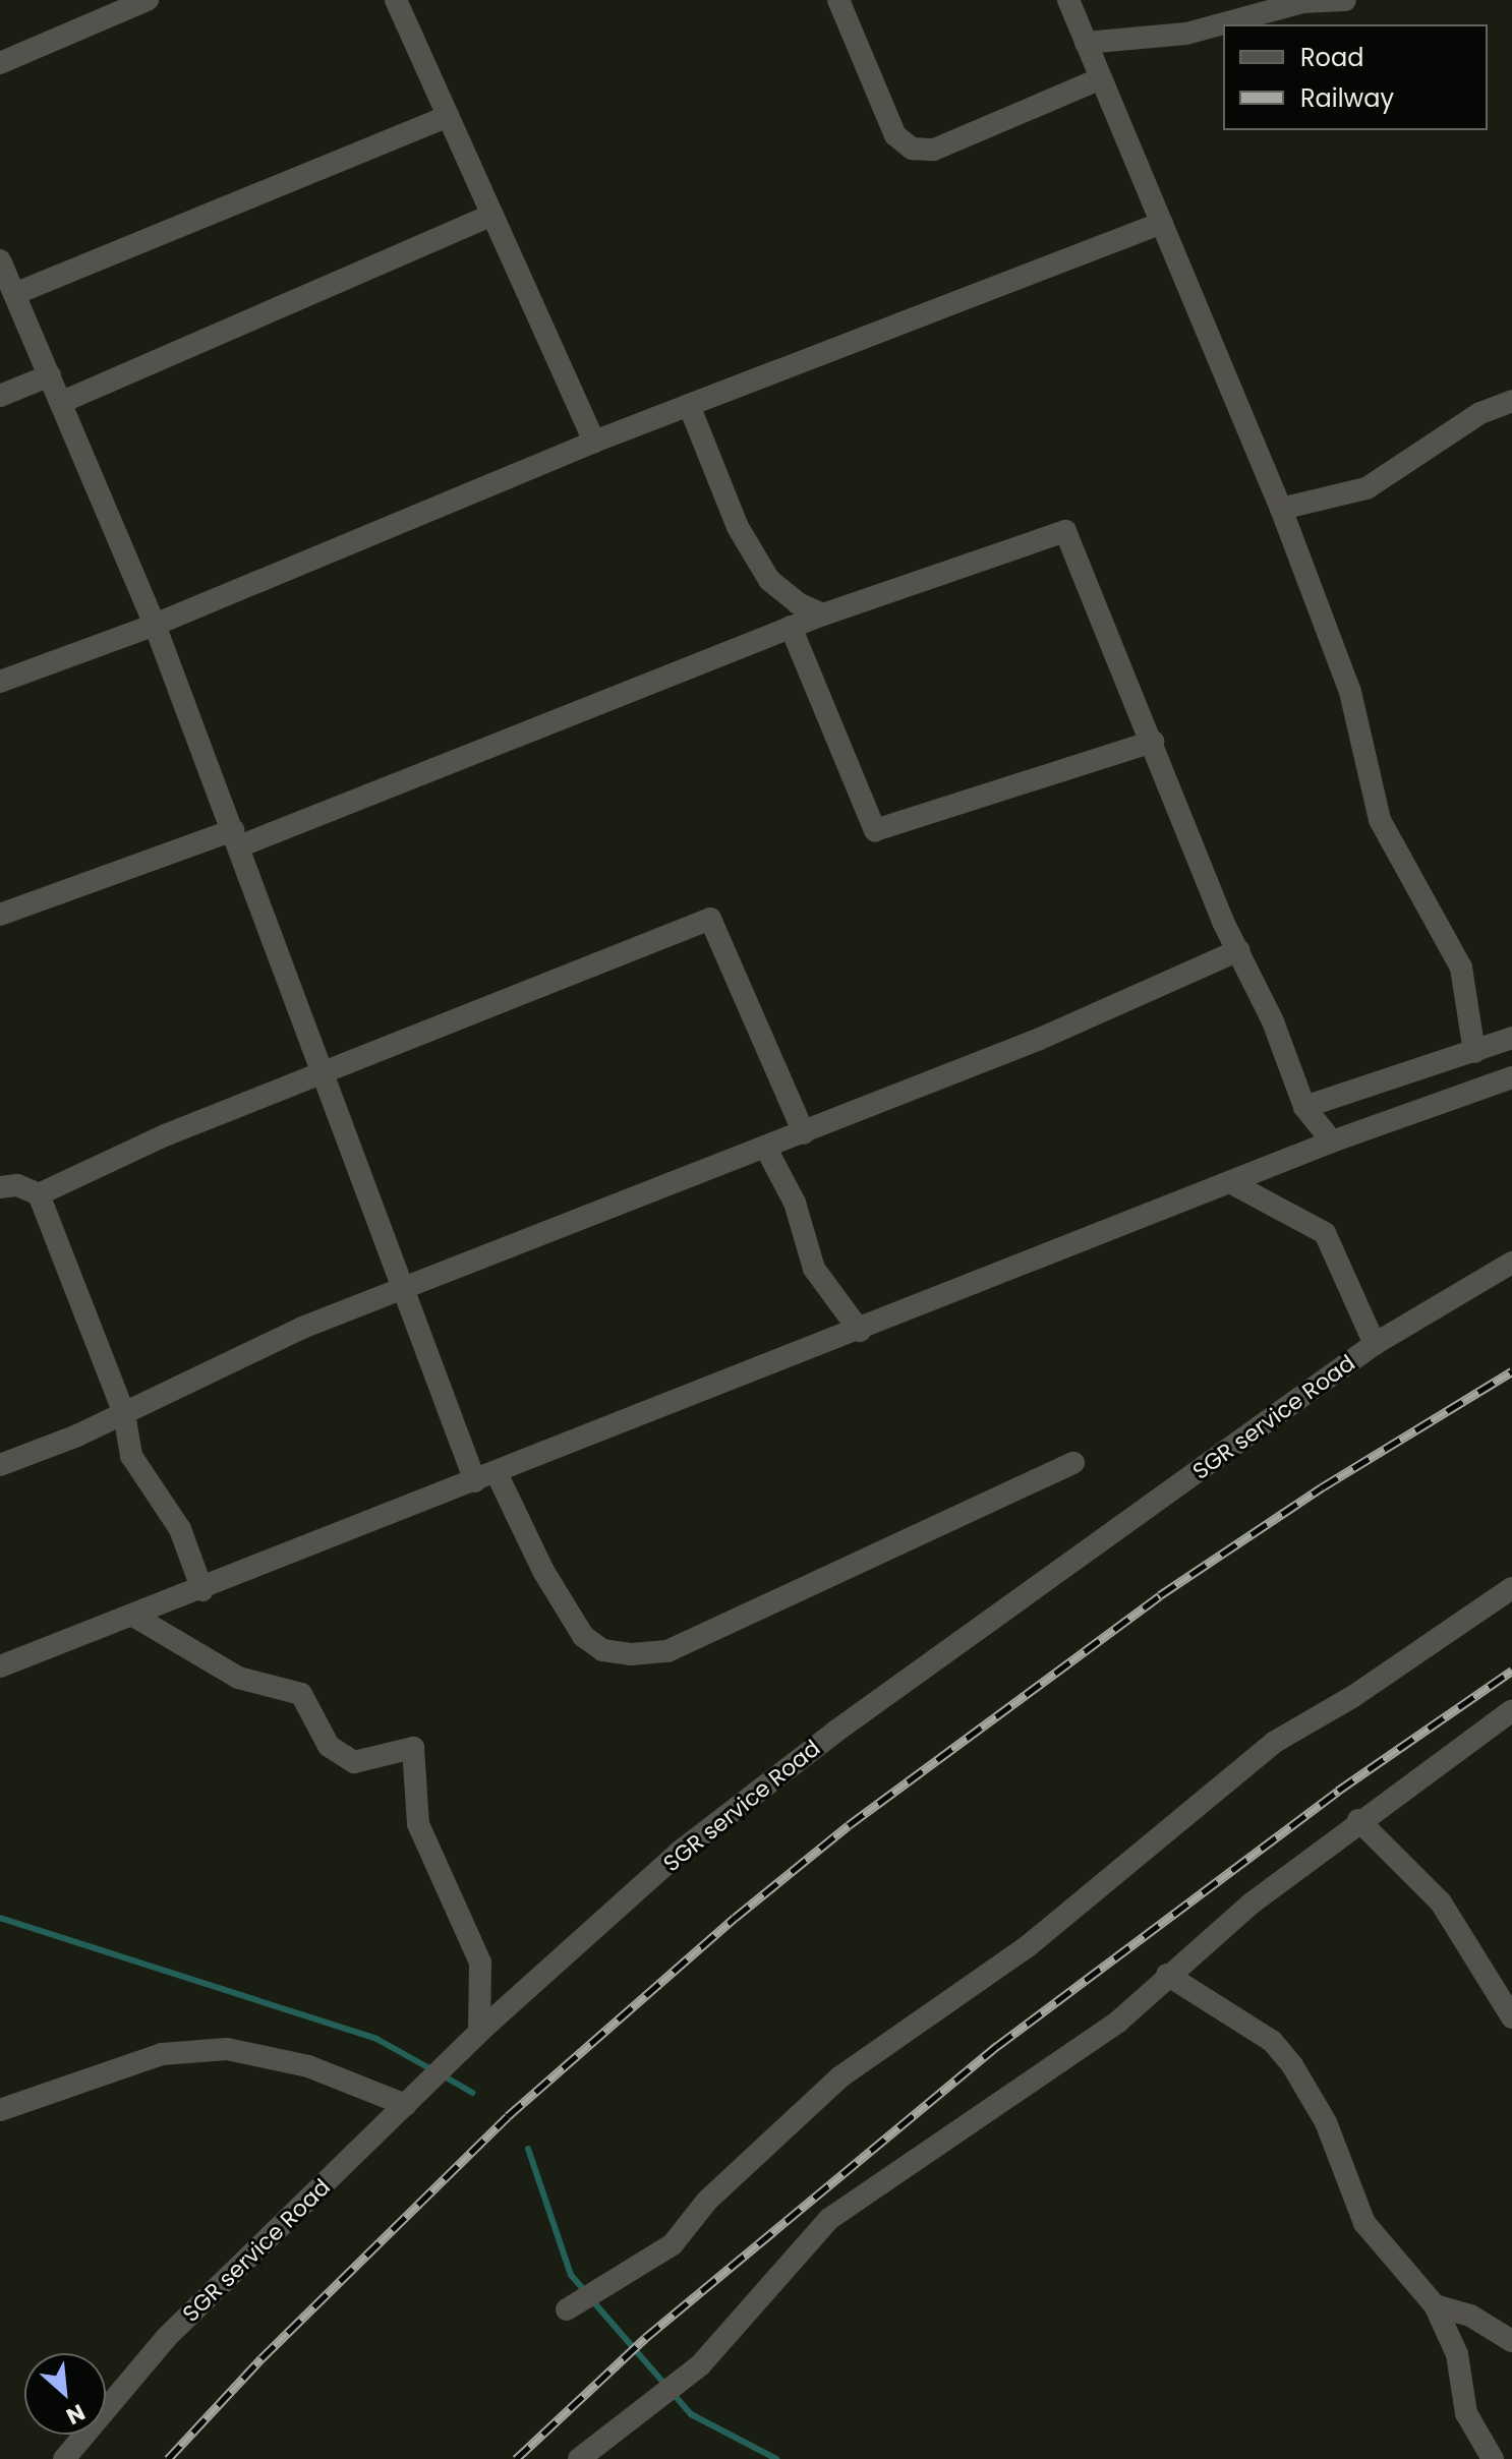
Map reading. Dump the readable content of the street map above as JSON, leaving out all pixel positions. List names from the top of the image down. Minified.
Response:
{"streets":{"street":["SGR service Road"]},"legend":["Road","Railway"],"north":"bottom right"}
